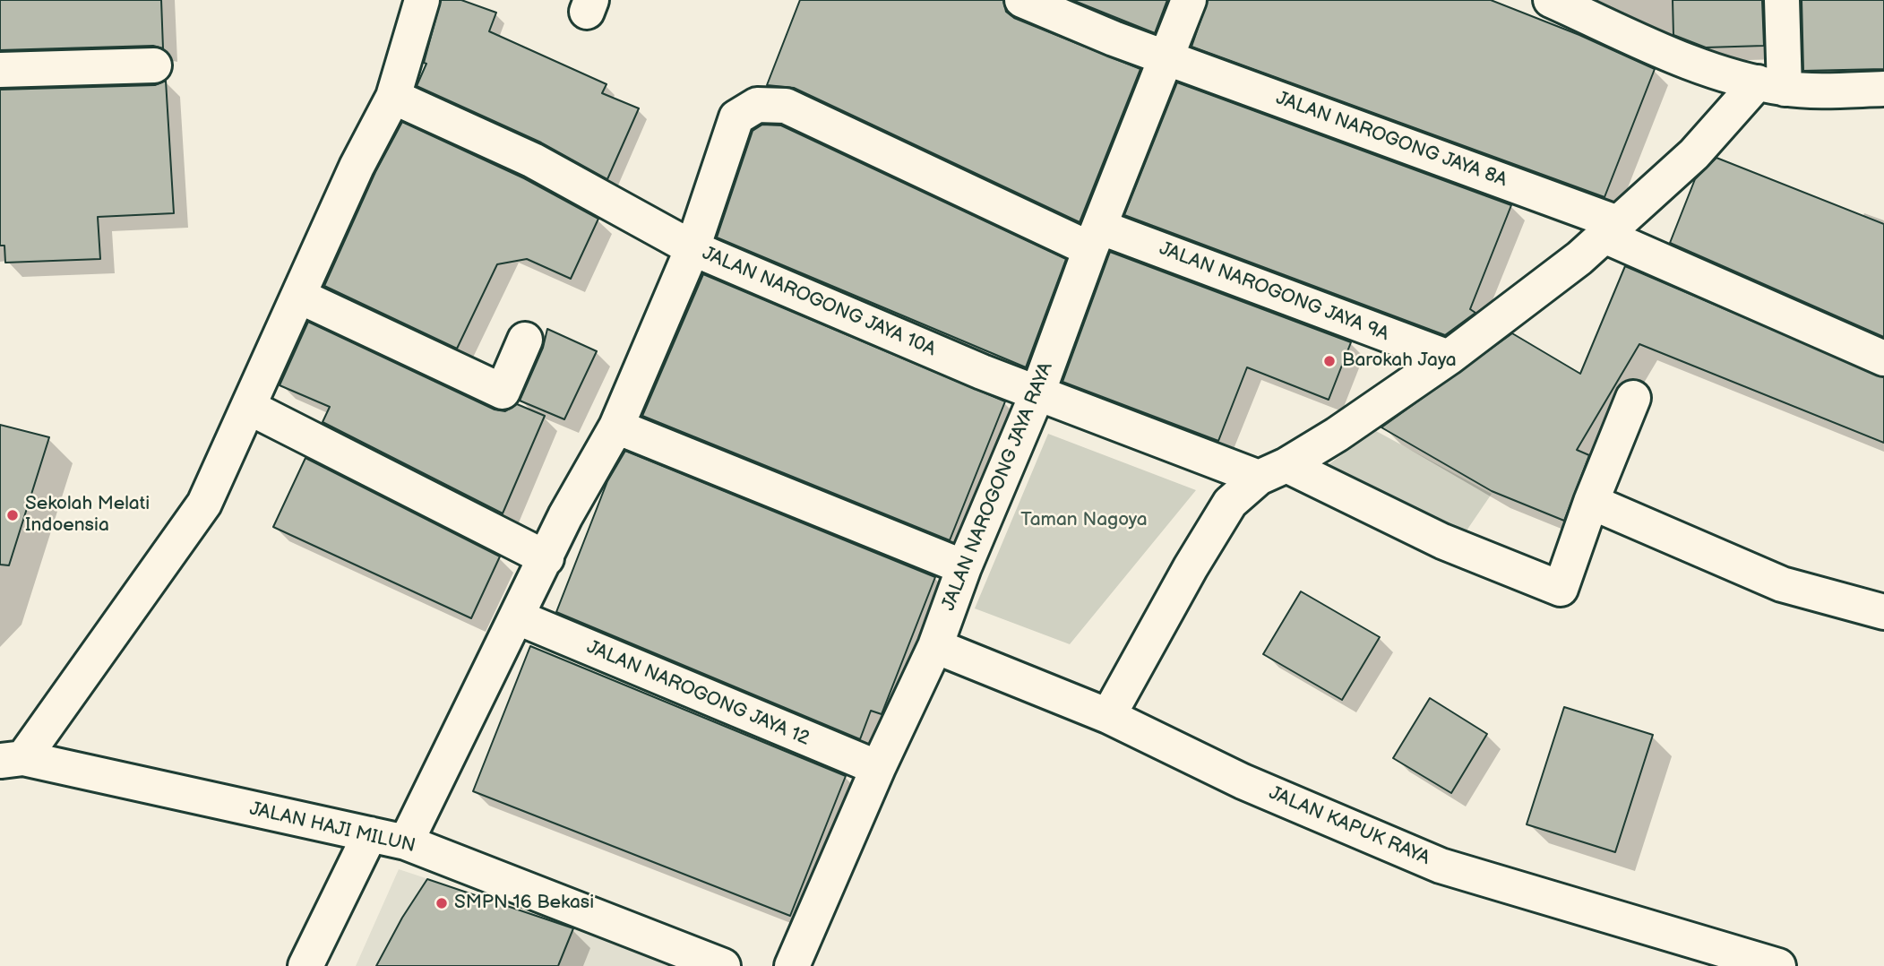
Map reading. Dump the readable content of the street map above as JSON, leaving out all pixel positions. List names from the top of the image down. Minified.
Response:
{"streets":{"street":["JALAN NAROGONG JAYA 8A","JALAN NAROGONG JAYA 9A","JALAN NAROGONG JAYA 10A","JALAN NAROGONG JAYA RAYA","JALAN NAROGONG JAYA 12","JALAN KAPUK RAYA","JALAN HAJI MILUN"]},"crossings":[["JALAN NAROGONG JAYA 8A","JALAN NAROGONG JAYA RAYA"],["JALAN NAROGONG JAYA 9A","JALAN NAROGONG JAYA 10A"],["JALAN NAROGONG JAYA 9A","JALAN NAROGONG JAYA RAYA"],["JALAN NAROGONG JAYA 9A","JALAN NAROGONG JAYA 12"],["JALAN NAROGONG JAYA 9A","JALAN HAJI MILUN"],["JALAN NAROGONG JAYA 10A","JALAN NAROGONG JAYA RAYA"],["JALAN NAROGONG JAYA RAYA","JALAN NAROGONG JAYA 12"],["JALAN NAROGONG JAYA RAYA","JALAN KAPUK RAYA"]],"parks":["Taman Nagoya"],"places":["Barokah Jaya","Sekolah Melati Indoensia","SMPN 16 Bekasi"]}
